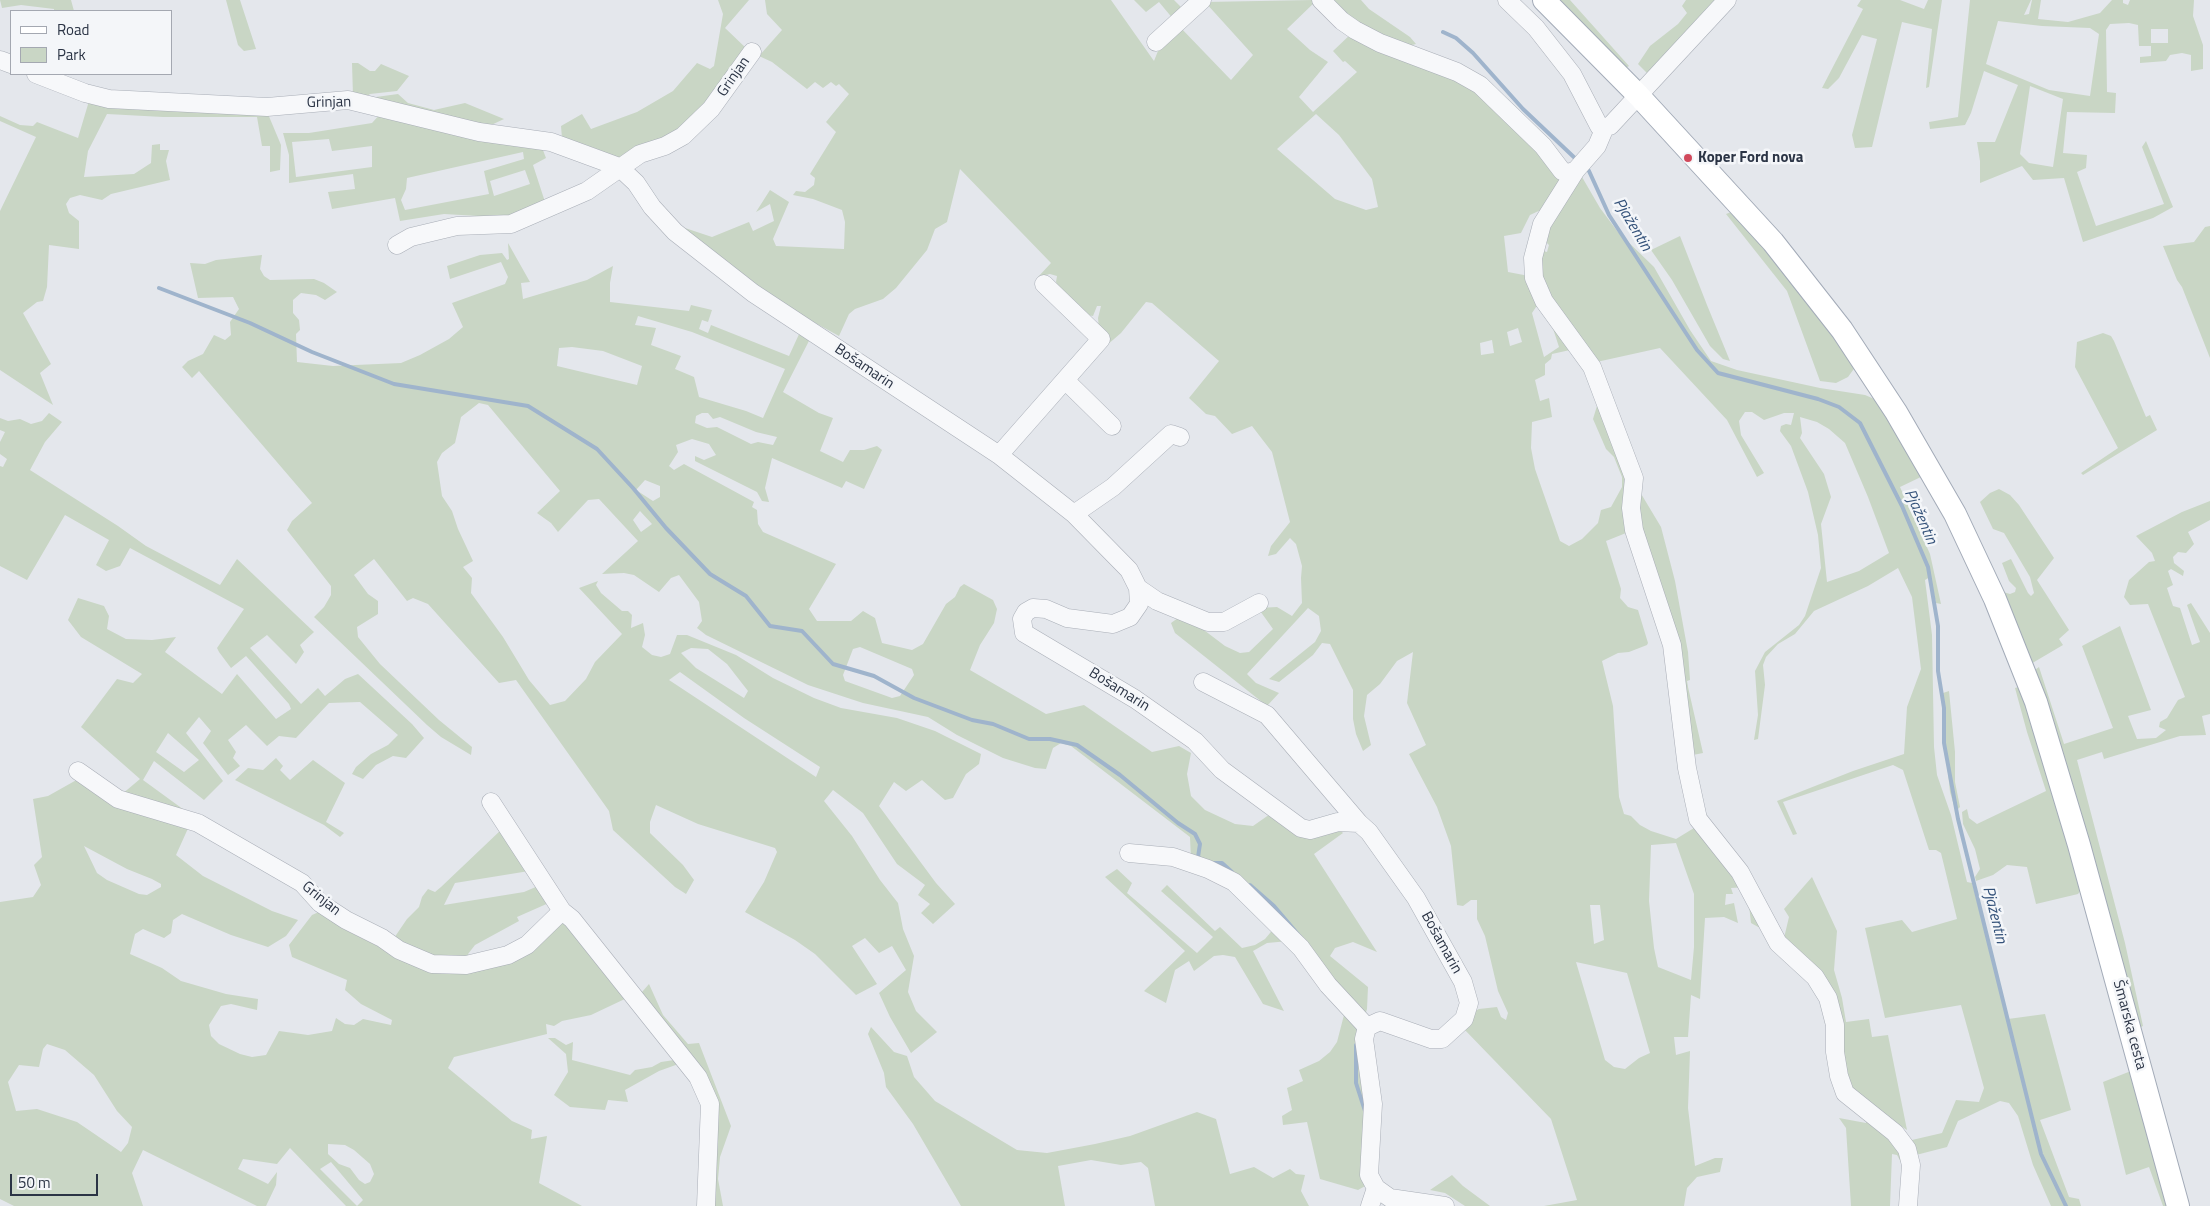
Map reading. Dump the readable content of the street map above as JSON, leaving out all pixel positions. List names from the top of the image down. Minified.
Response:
{"streets":{"main road":["Šmarska cesta"],"street":["Grinjan","Bošamarin"]},"crossings":[["Grinjan","Bošamarin"]],"water":["Pjažentin"],"places":["Koper Ford nova"],"legend":["Road","Park"],"scale_bar":"50 m"}
